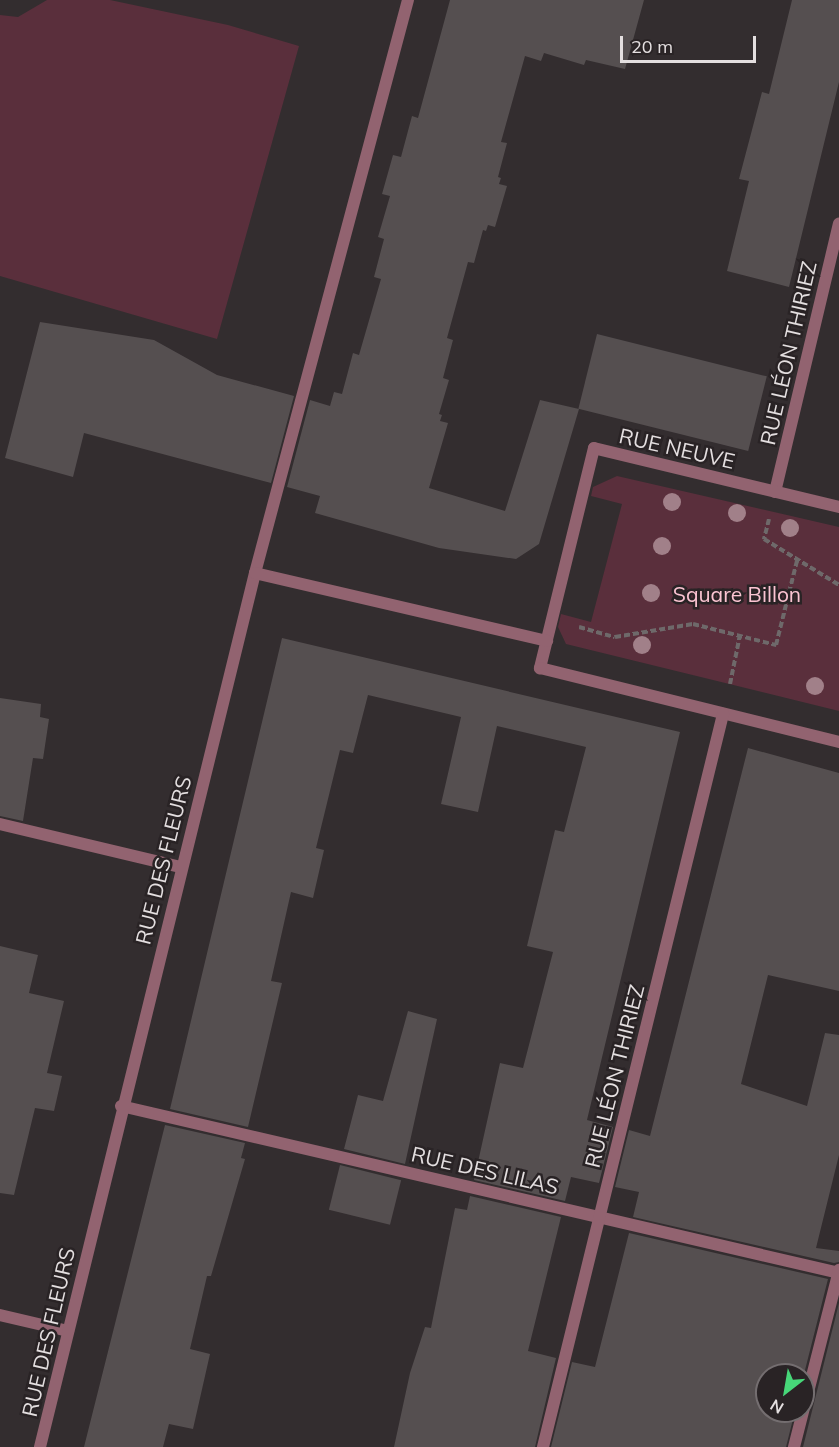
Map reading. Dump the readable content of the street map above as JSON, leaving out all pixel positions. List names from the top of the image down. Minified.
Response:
{"streets":{"street":["RUE LÉON THIRIEZ","RUE NEUVE","RUE DES FLEURS","RUE DES LILAS"]},"crossings":[["RUE LÉON THIRIEZ","RUE NEUVE"],["RUE LÉON THIRIEZ","RUE DES LILAS"],["RUE DES FLEURS","RUE DES LILAS"]],"parks":["Square Billon"],"scale_bar":"20 m","north":"bottom left"}
